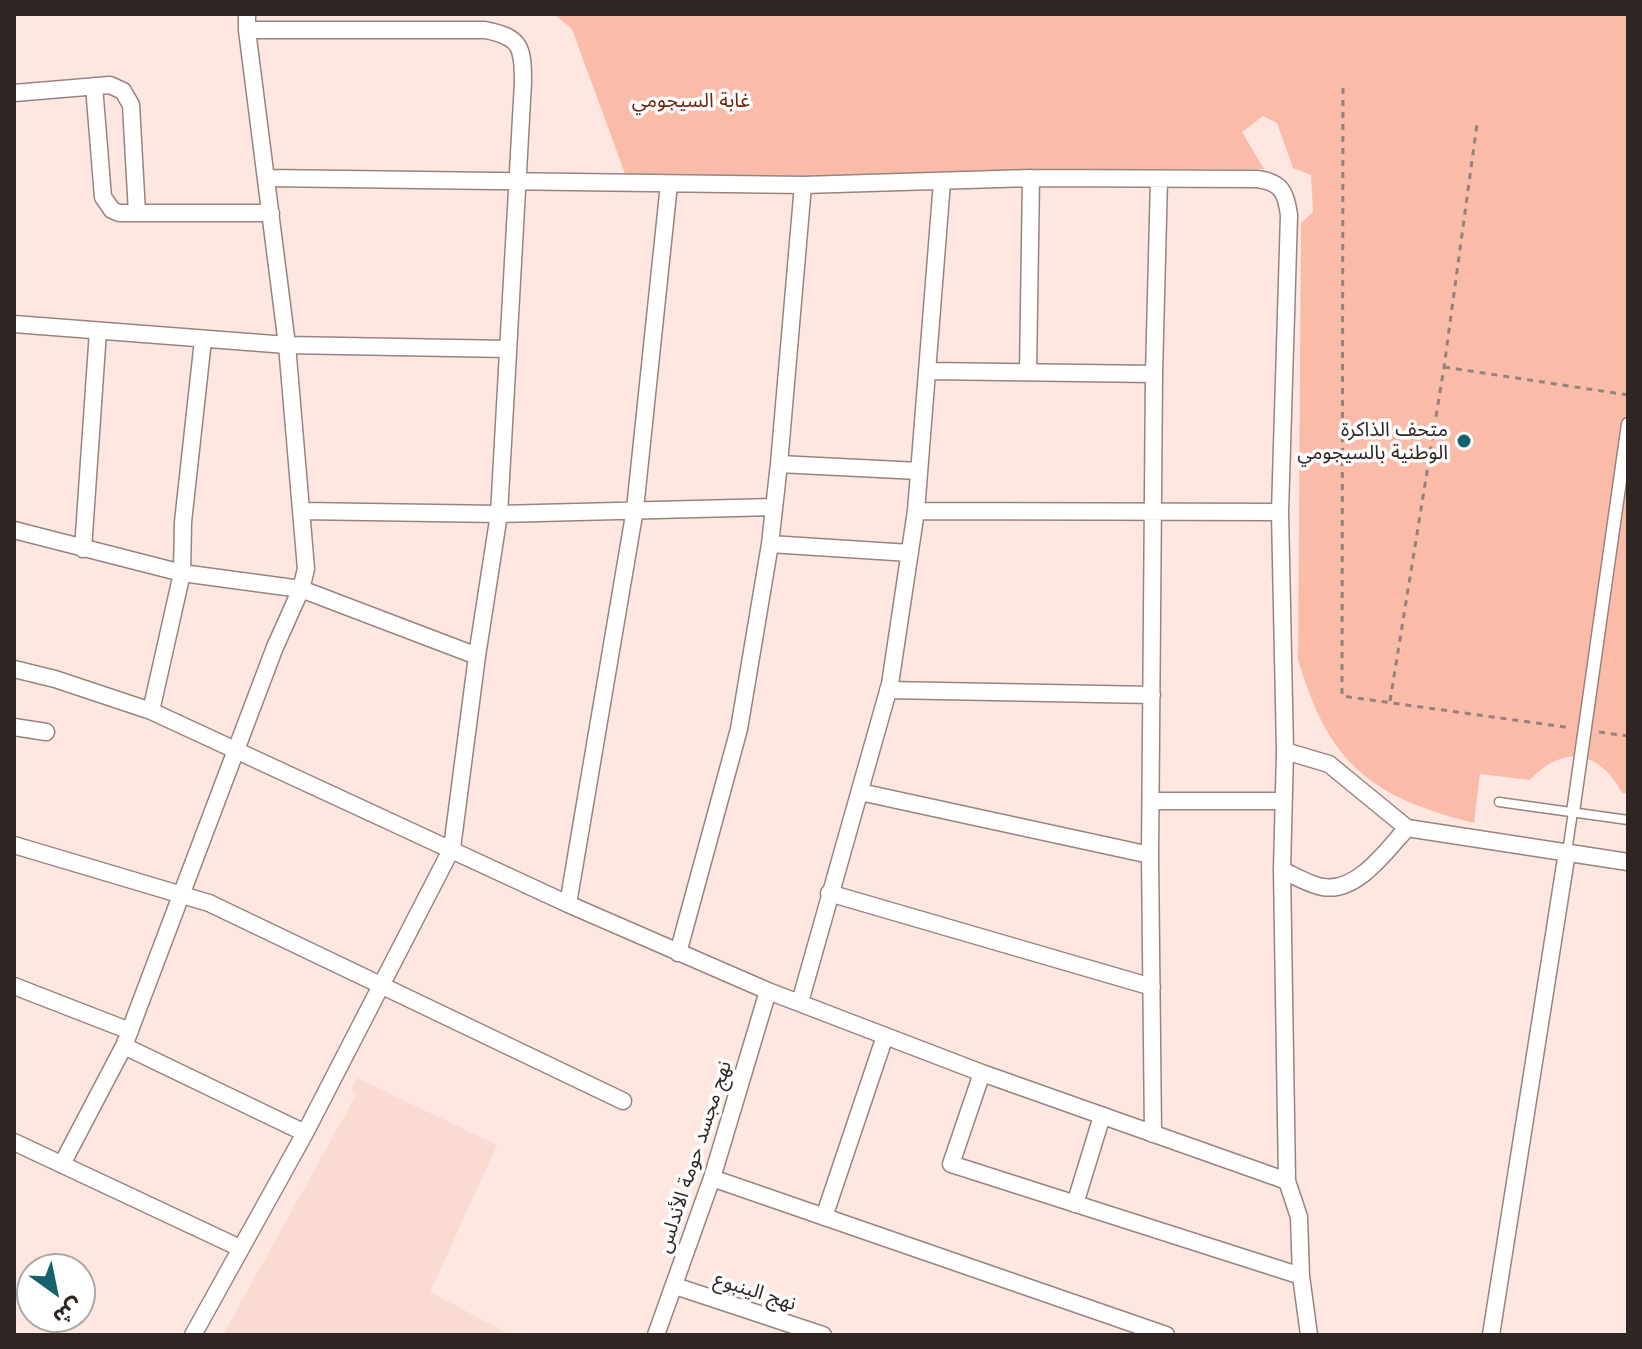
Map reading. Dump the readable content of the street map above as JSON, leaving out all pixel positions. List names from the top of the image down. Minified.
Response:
{"streets":{"street":["نهج مجسد حومة الأندلس","نهج الينبوع"]},"crossings":[["نهج مجسد حومة الأندلس","نهج الينبوع"]],"parks":["غابة السيجومي"],"places":["متحف الذاكرة الوطنية بالسيجومي"],"north":"bottom right"}
